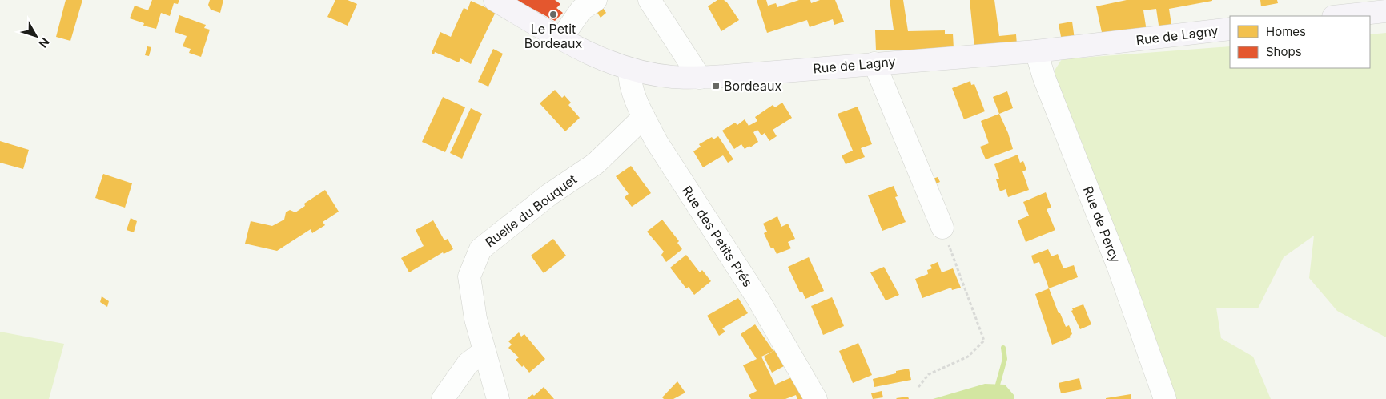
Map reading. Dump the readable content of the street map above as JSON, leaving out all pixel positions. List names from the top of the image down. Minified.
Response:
{"streets":{"main road":["Rue de Lagny"],"street":["Ruelle du Bouquet","Rue de Percy","Rue des Petits Prés"]},"crossings":[["Rue de Lagny","Rue de Percy"],["Rue de Lagny","Rue des Petits Prés"],["Ruelle du Bouquet","Rue des Petits Prés"]],"places":{"other":["Le Petit Bordeaux"],"transit":["Bordeaux"]},"legend":["Homes","Shops"],"north":"bottom right"}
